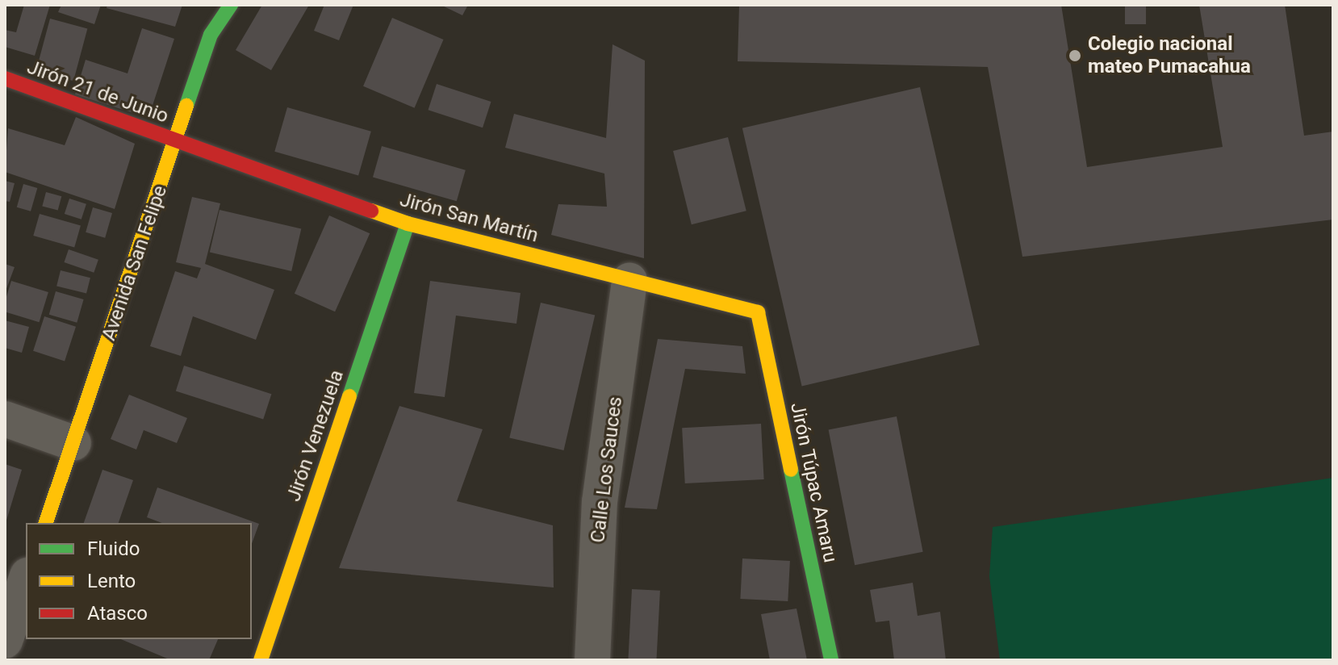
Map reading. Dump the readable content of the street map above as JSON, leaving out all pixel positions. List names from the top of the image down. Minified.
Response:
{"streets":{"street":["Jirón 21 de Junio","Jirón San Martín","Avenida San Felipe","Jirón Venezuela","Calle Los Sauces","Jirón Túpac Amaru"]},"crossings":[["Jirón 21 de Junio","Jirón San Martín"],["Jirón 21 de Junio","Avenida San Felipe"],["Jirón San Martín","Avenida San Felipe"],["Jirón San Martín","Jirón Venezuela"],["Jirón San Martín","Calle Los Sauces"],["Jirón San Martín","Jirón Túpac Amaru"]],"places":["Colegio nacional mateo Pumacahua"],"legend":["Fluido","Lento","Atasco"]}
